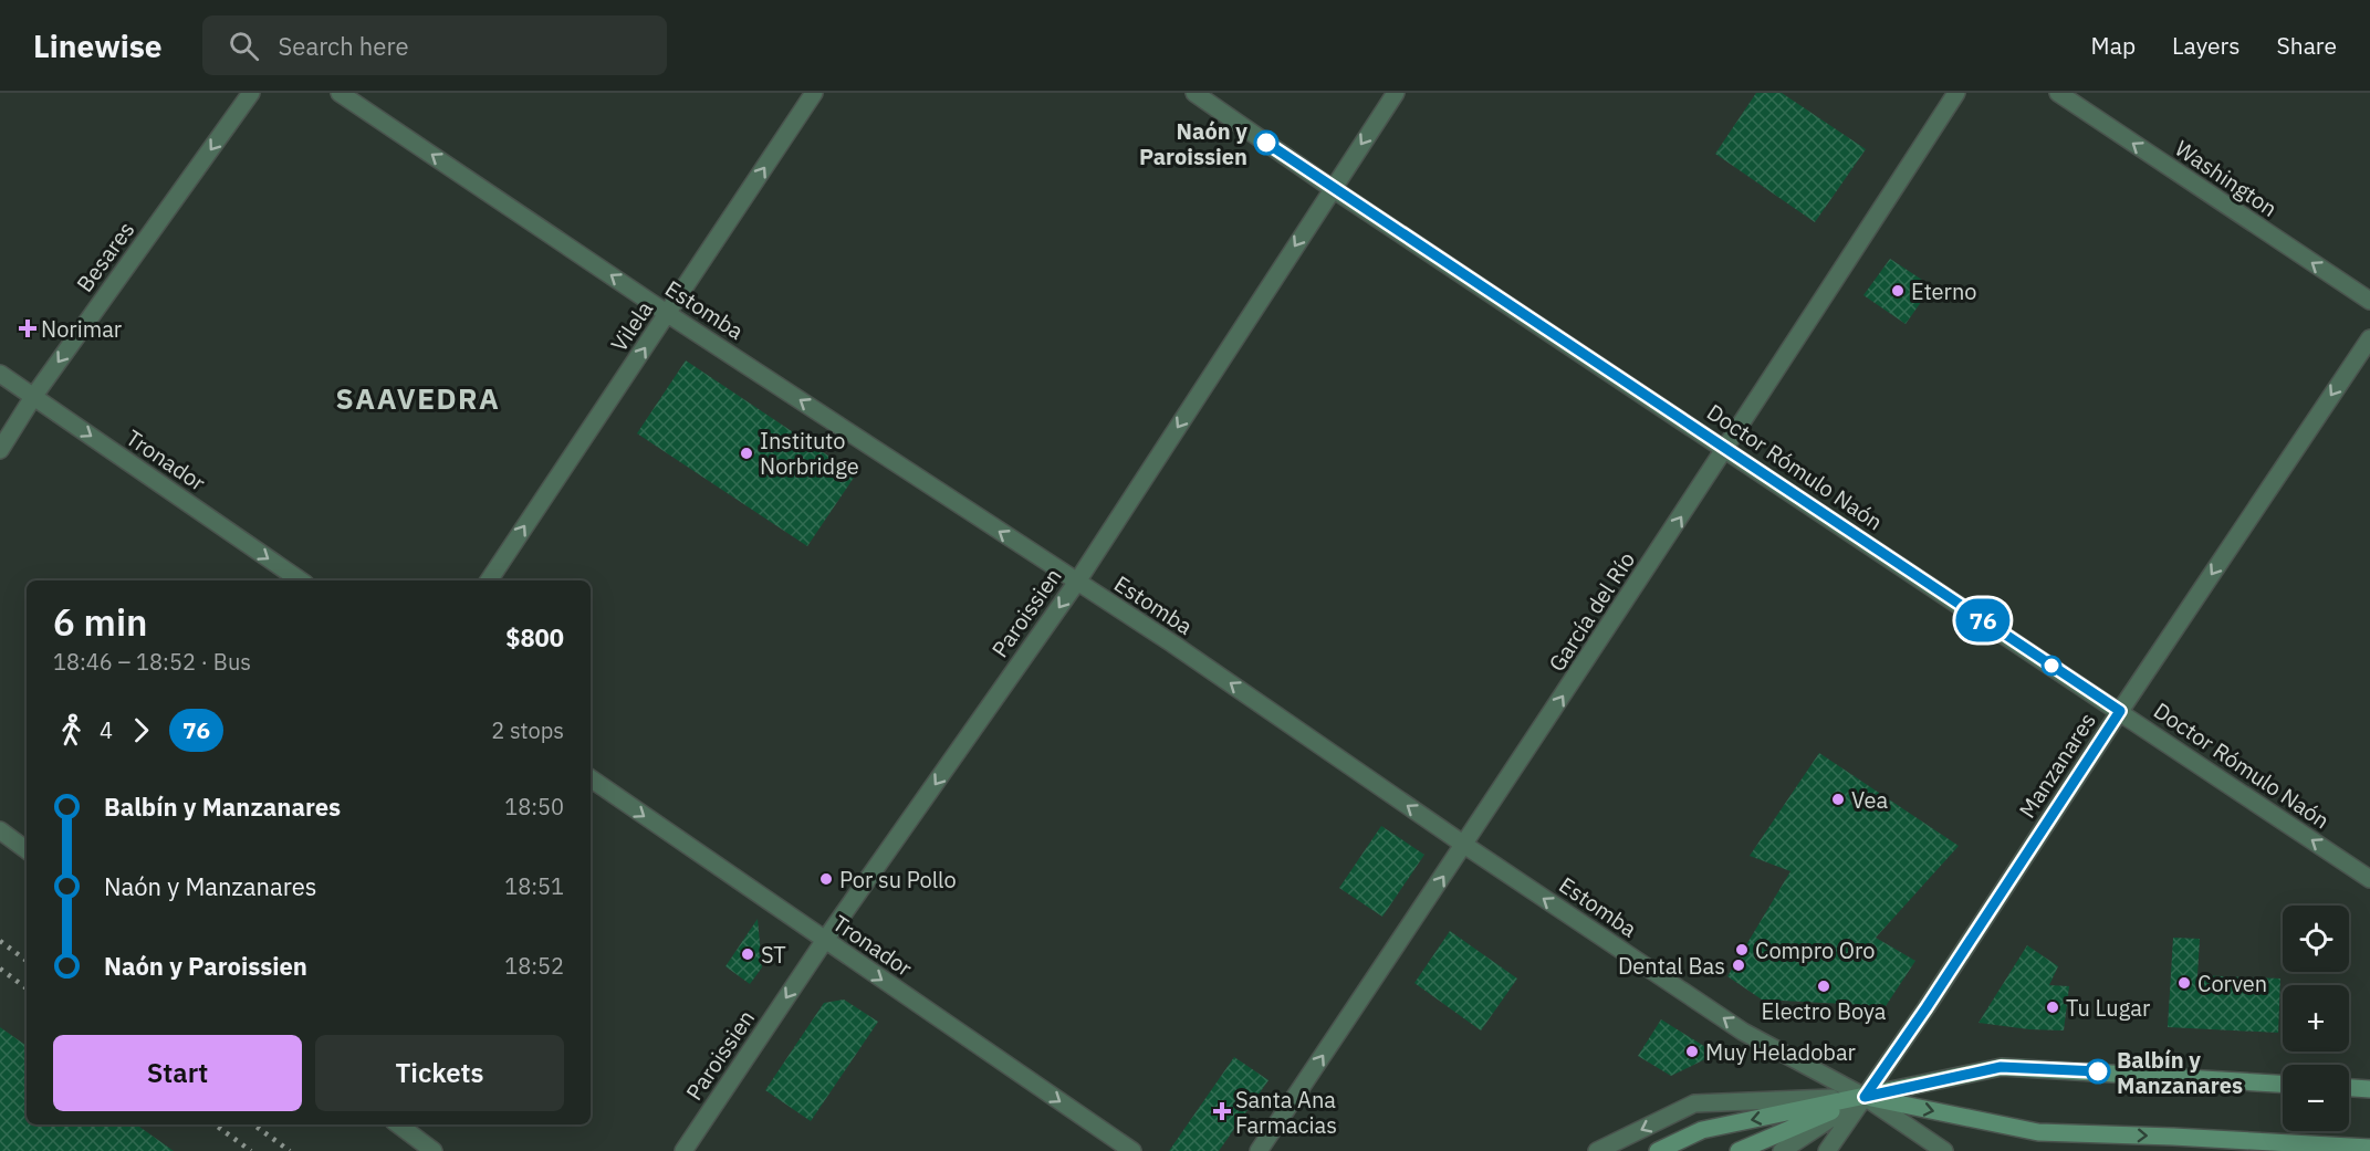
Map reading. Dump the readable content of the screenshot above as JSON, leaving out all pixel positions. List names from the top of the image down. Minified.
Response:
{"streets":{"street":["Washington","Besares","Estomba","Vilela","Tronador","Doctor Rómulo Naón","García del Río","Paroissien","Manzanares"]},"crossings":[["Besares","Tronador"],["Estomba","Vilela"],["Estomba","García del Río"],["Estomba","Paroissien"],["Estomba","Manzanares"],["Tronador","Paroissien"],["Doctor Rómulo Naón","García del Río"],["Doctor Rómulo Naón","Paroissien"],["Doctor Rómulo Naón","Manzanares"]],"one_way":["Washington","Besares","Estomba","Vilela","Tronador","García del Río","Paroissien","Manzanares"],"districts":["SAAVEDRA"],"places":{"other":["Naón y Paroissien","Eterno","Instituto Norbridge","Vea","Por su Pollo","Compro Oro","ST","Dental Bas","Corven","Electro Boya","Tu Lugar","Muy Heladobar","Balbín y Manzanares"],"health":["Norimar","Santa Ana Farmacias"]},"lines":["bus line 76"],"page":{"header":"Linewise","search":"Search here","nav":["Map","Layers","Share"],"on_map":"76","heading":["6 min","18:46 – 18:52 · Bus","$800"],"legs":["4","76","2 stops"],"list":[{"name":"Balbín y Manzanares","value":"18:50"},{"name":"Naón y Manzanares","value":"18:51"},{"name":"Naón y Paroissien","value":"18:52"}],"map_buttons":["+","−"],"buttons":["Start","Tickets"]}}
